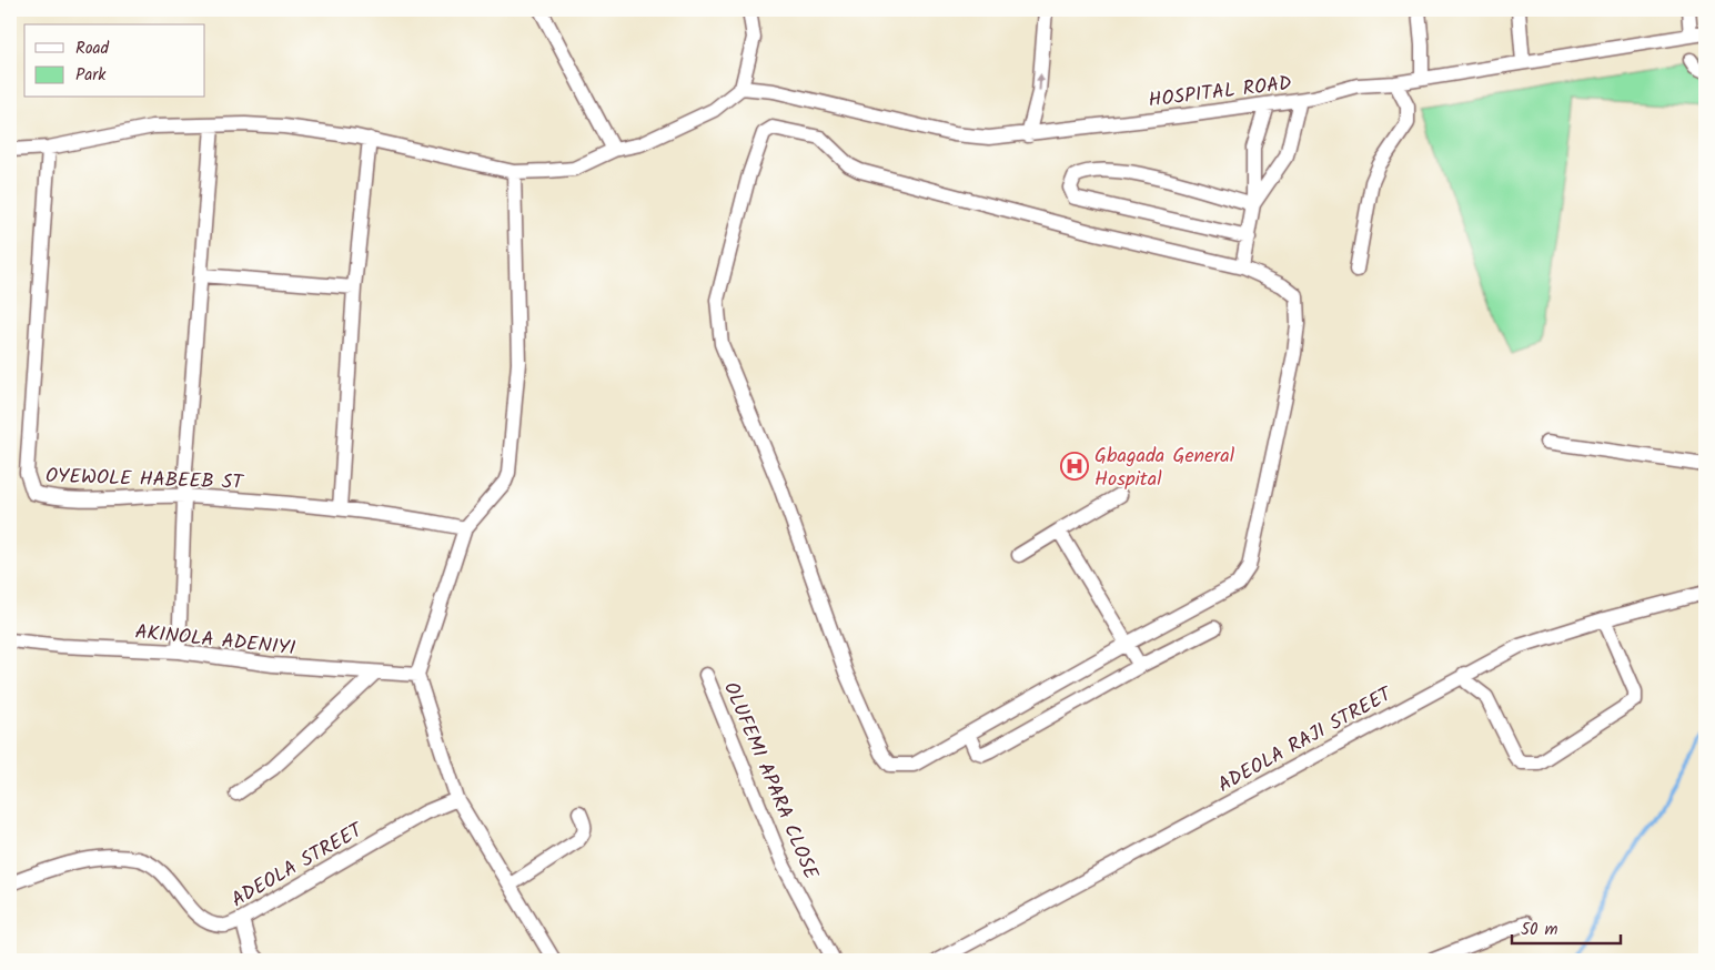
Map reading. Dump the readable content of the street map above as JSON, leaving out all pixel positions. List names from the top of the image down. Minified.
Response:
{"streets":{"street":["HOSPITAL ROAD","OYEWOLE HABEEB ST","AKINOLA ADENIYI","ADEOLA RAJI STREET","OLUFEMI APARA CLOSE","ADEOLA STREET"]},"places":{"hospital":["Gbagada General Hospital"]},"legend":["Road","Park"],"scale_bar":"50 m"}
